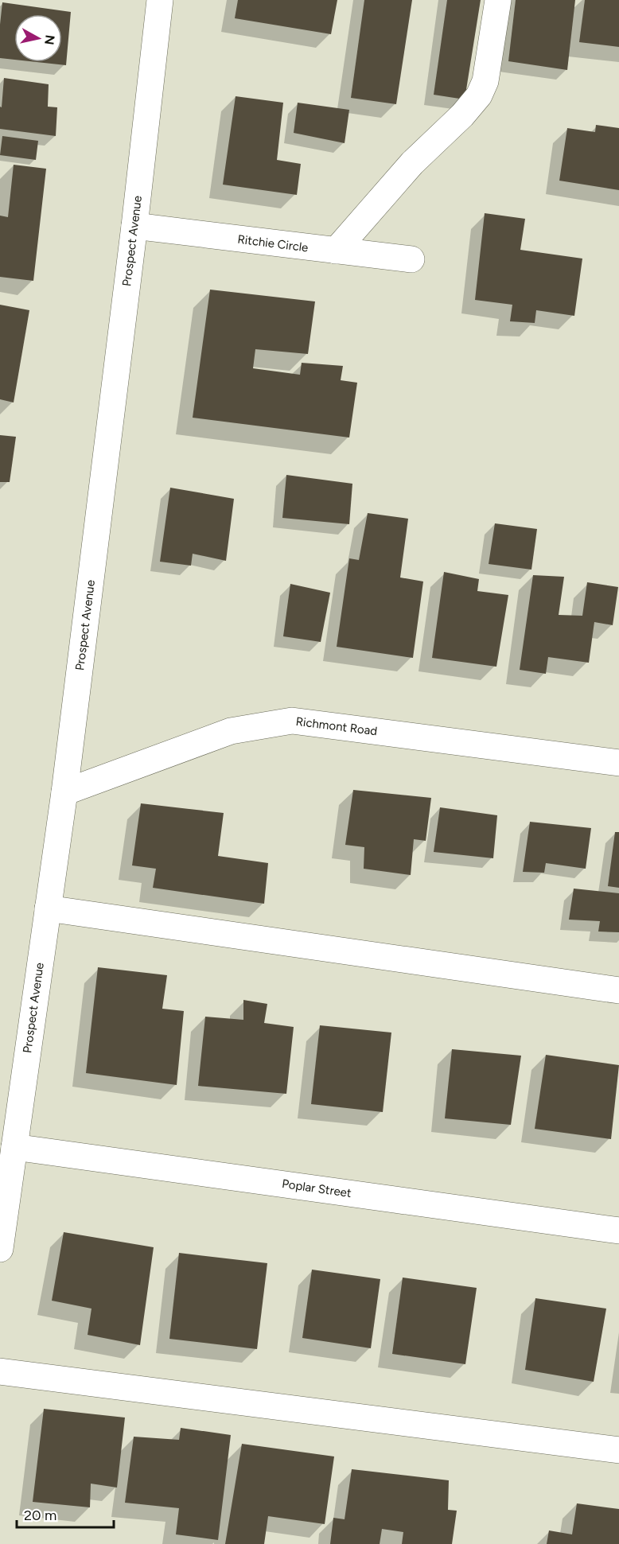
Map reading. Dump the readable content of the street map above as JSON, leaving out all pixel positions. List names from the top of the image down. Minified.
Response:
{"streets":{"street":["Prospect Avenue","Ritchie Circle","Richmont Road","Poplar Street"]},"crossings":[["Prospect Avenue","Ritchie Circle"],["Prospect Avenue","Richmont Road"],["Prospect Avenue","Poplar Street"]],"scale_bar":"20 m","north":"right"}
